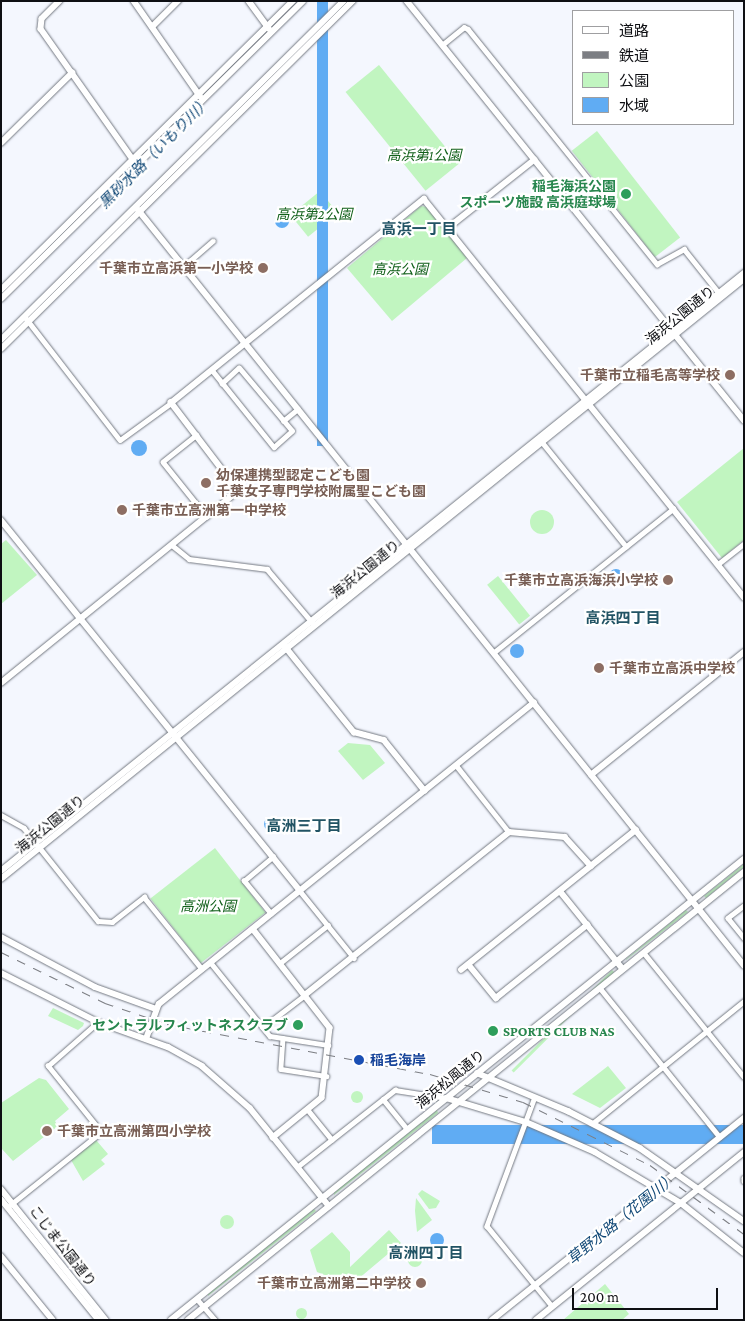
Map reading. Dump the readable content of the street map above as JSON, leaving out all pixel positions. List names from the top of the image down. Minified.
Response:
{"streets":{"street":["海浜公園通り","海浜松風通り","こじま公園通り"]},"districts":["高浜一丁目","高浜四丁目","高洲三丁目","高洲四丁目"],"water":["黒砂水路（いもり川）","草野水路（花園川）"],"parks":["高浜第1公園","高浜第2公園","高浜公園","高洲公園"],"places":["稲毛海浜公園 スポーツ施設 高浜庭球場","千葉市立高浜第一小学校","千葉市立稲毛高等学校","幼保連携型認定こども園 千葉女子専門学校附属聖こども園","千葉市立高洲第一中学校","千葉市立高浜海浜小学校","千葉市立高浜中学校","セントラルフィットネスクラブ","SPORTS CLUB NAS","稲毛海岸","千葉市立高洲第四小学校","千葉市立高洲第二中学校"],"legend":["道路","鉄道","公園","水域"],"scale_bar":"200 m"}
